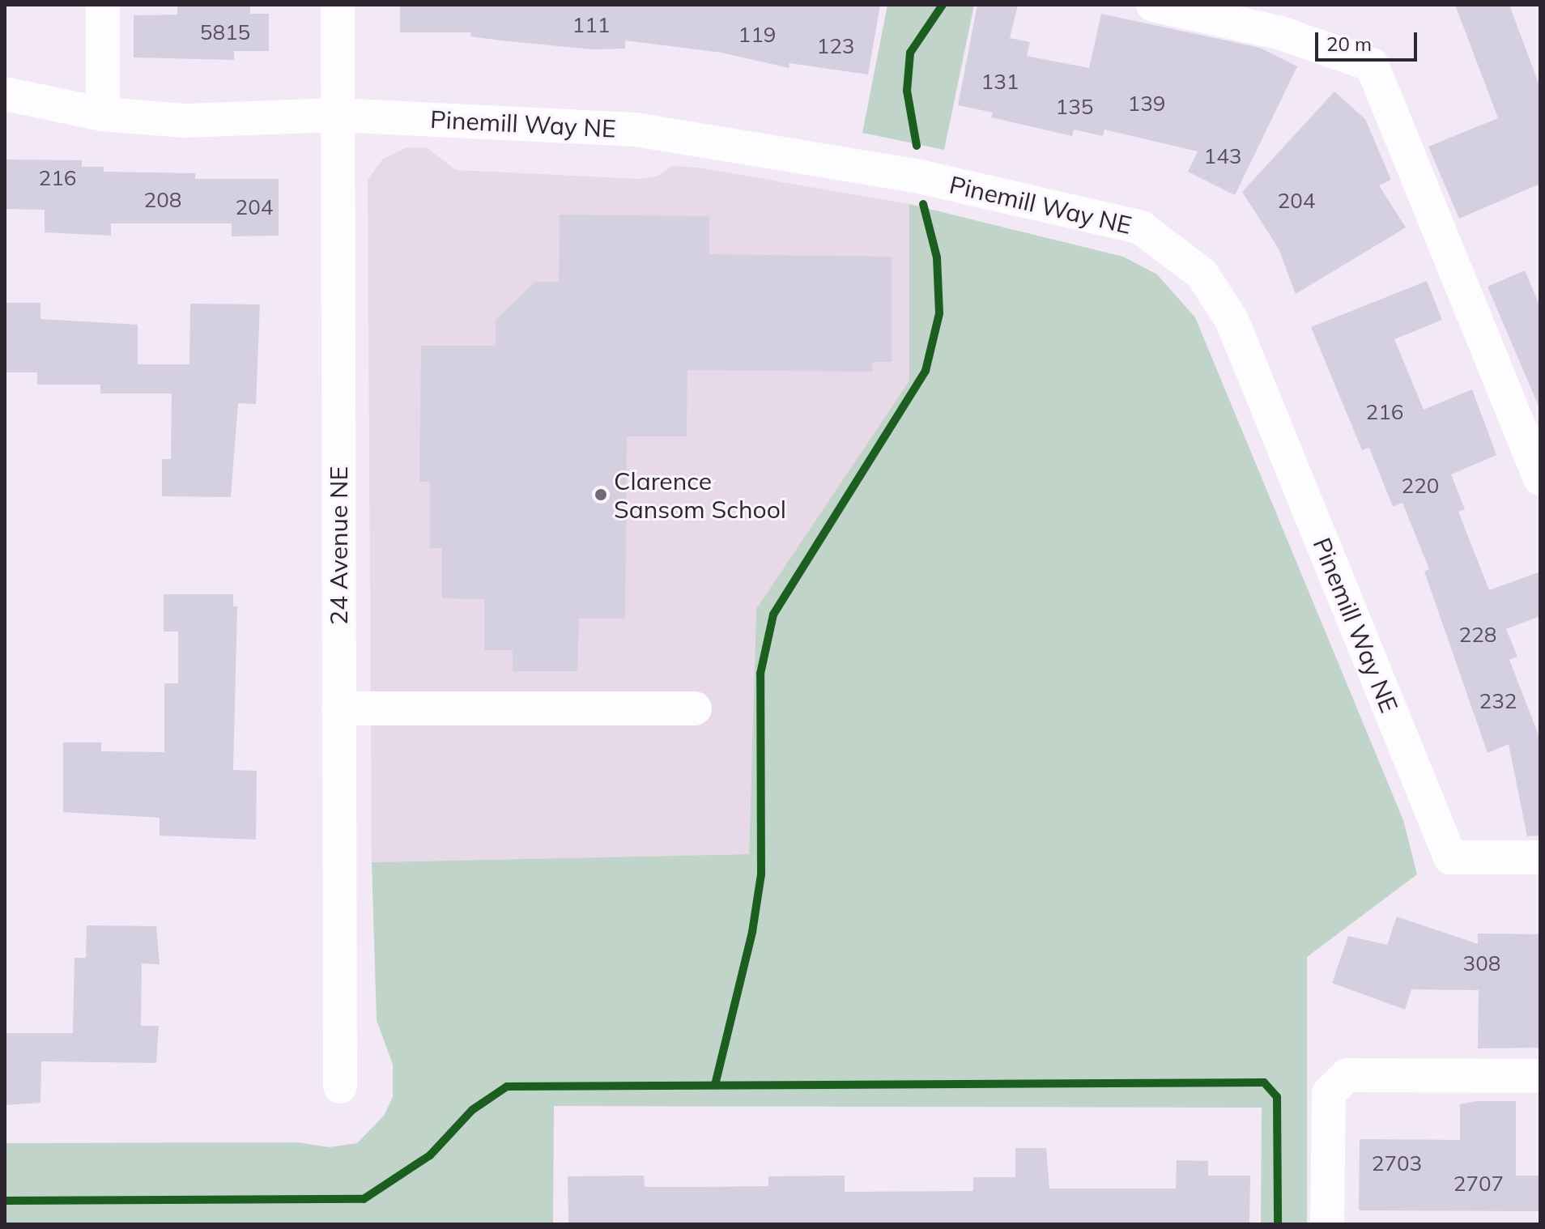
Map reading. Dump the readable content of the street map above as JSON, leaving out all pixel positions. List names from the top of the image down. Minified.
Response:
{"streets":{"street":["Pinemill Way NE","24 Avenue NE"]},"crossings":[["Pinemill Way NE","24 Avenue NE"]],"places":["Clarence Sansom School"],"house_numbers":["111","5815","119","123","131","139","135","143","216","208","204","204","216","220","228","232","308","2703","2707"],"scale_bar":"20 m"}
